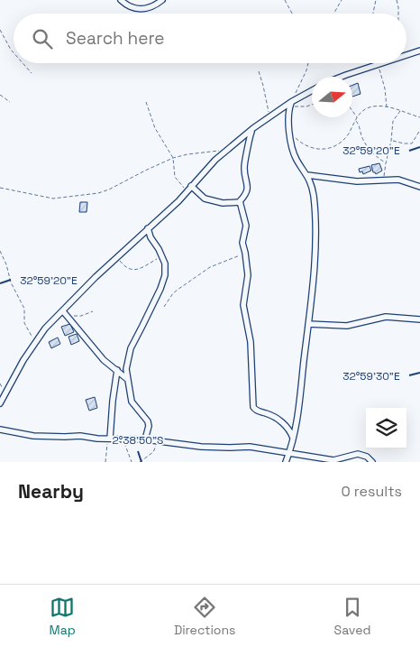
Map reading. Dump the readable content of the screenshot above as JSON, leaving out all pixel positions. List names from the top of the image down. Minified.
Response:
{"north":"right","page":{"search":"Search here","heading":["Nearby","0 results"],"nav":["Map","Directions","Saved"]},"coordinates":["32°59'20\"E","32°59'30\"E","2°38'50\"S"]}
